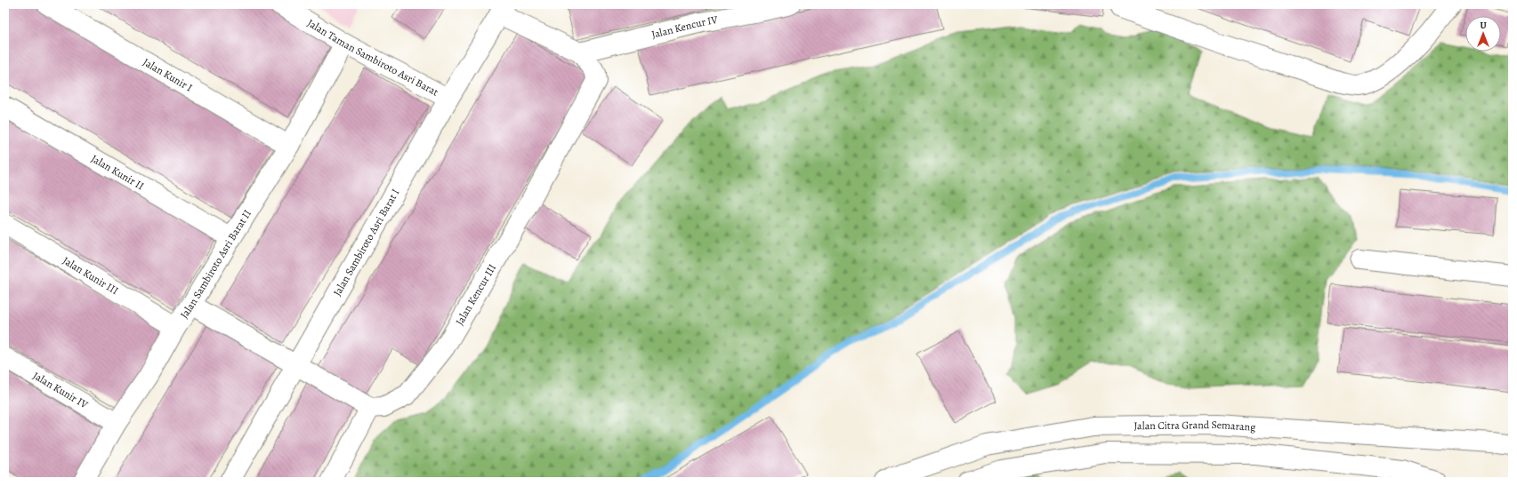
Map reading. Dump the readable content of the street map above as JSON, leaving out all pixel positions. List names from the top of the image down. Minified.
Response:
{"streets":{"street":["Jalan Kencur IV","Jalan Taman Sambiroto Asri Barat","Jalan Kunir I","Jalan Kunir II","Jalan Sambiroto Asri Barat I","Jalan Sambiroto Asri Barat II","Jalan Kunir III","Jalan Kencur III","Jalan Kunir IV","Jalan Citra Grand Semarang"]},"crossings":[["Jalan Kencur IV","Jalan Kencur III"],["Jalan Taman Sambiroto Asri Barat","Jalan Sambiroto Asri Barat I"],["Jalan Taman Sambiroto Asri Barat","Jalan Sambiroto Asri Barat II"],["Jalan Kunir I","Jalan Sambiroto Asri Barat II"],["Jalan Kunir II","Jalan Sambiroto Asri Barat II"],["Jalan Sambiroto Asri Barat I","Jalan Kencur III"],["Jalan Sambiroto Asri Barat II","Jalan Kunir III"],["Jalan Sambiroto Asri Barat II","Jalan Kunir IV"]],"north":"top"}
